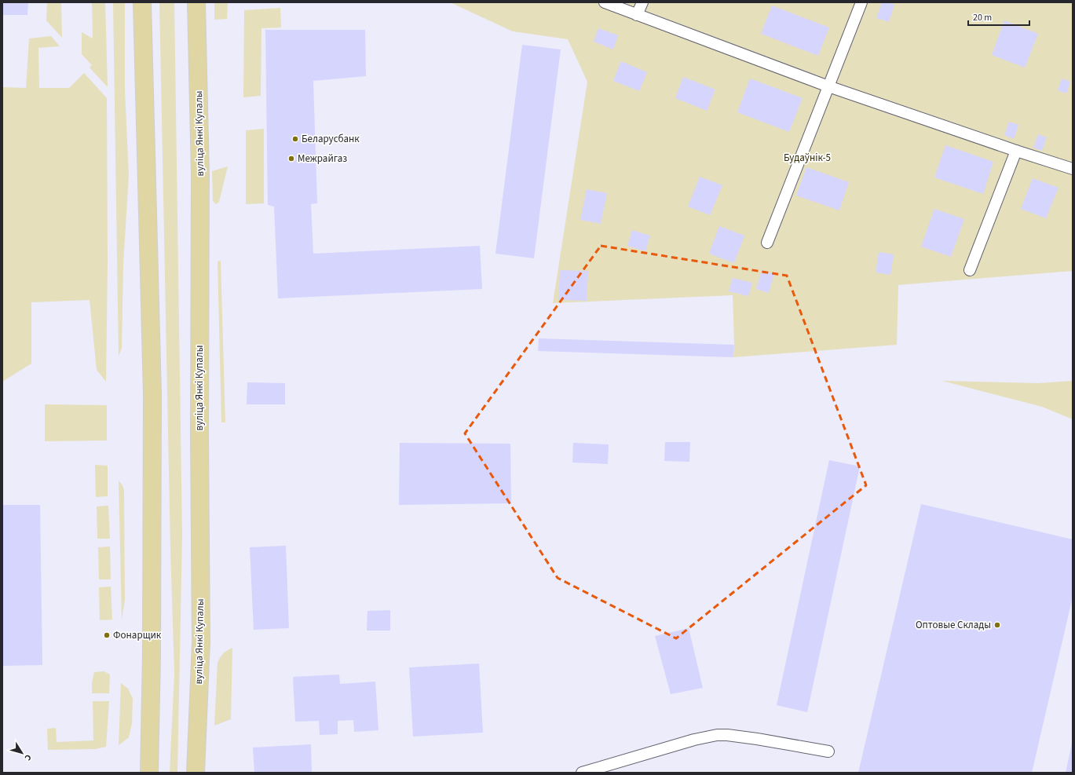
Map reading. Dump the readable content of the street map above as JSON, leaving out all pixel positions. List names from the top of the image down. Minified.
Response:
{"streets":{"main road":["вуліца Янкі Купалы"]},"parks":["Будаўнік-5"],"places":["Беларусбанк","Межрайгаз","Оптовые Склады","Фонарщик"],"scale_bar":"20 m","north":"bottom right"}
